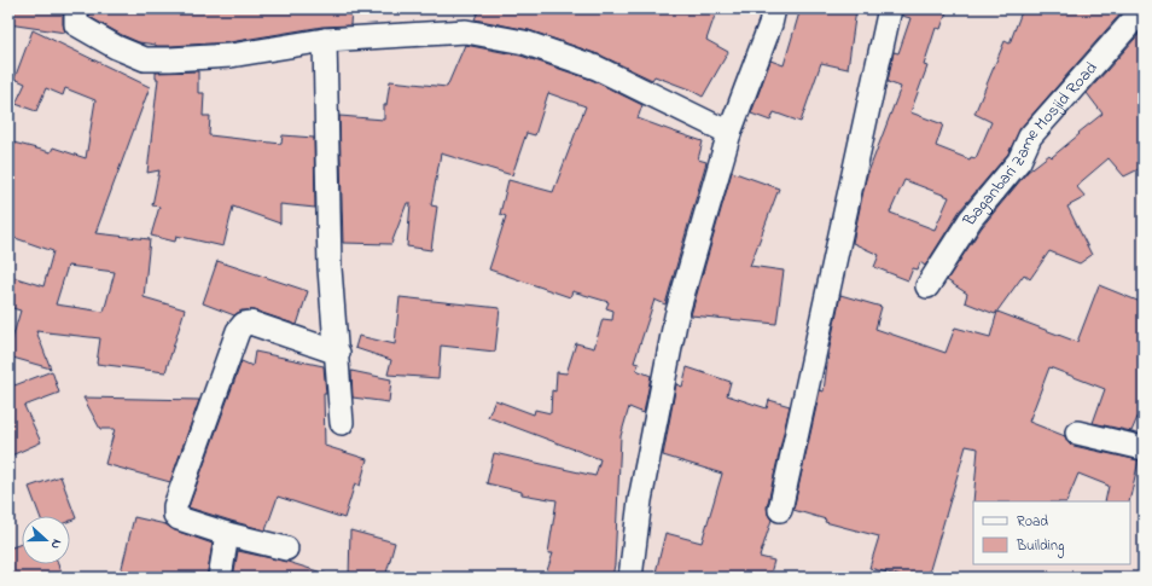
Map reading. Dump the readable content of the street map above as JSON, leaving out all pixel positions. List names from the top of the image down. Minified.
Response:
{"streets":{"street":["Baganbari Zame Mosjid Road"]},"legend":["Road","Building"],"north":"right"}
